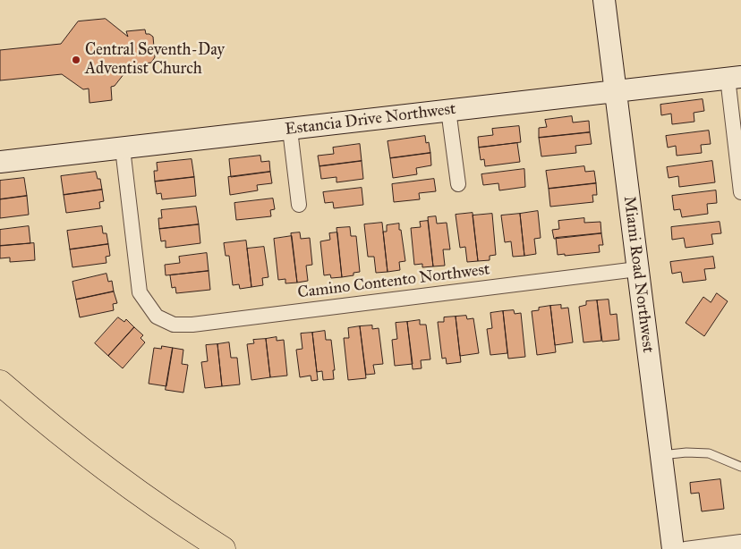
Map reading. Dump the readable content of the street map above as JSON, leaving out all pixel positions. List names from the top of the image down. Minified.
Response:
{"streets":{"street":["Estancia Drive Northwest","Miami Road Northwest","Camino Contento Northwest"]},"crossings":[["Estancia Drive Northwest","Miami Road Northwest"],["Estancia Drive Northwest","Camino Contento Northwest"],["Miami Road Northwest","Camino Contento Northwest"]],"places":["Central Seventh-Day Adventist Church"]}
